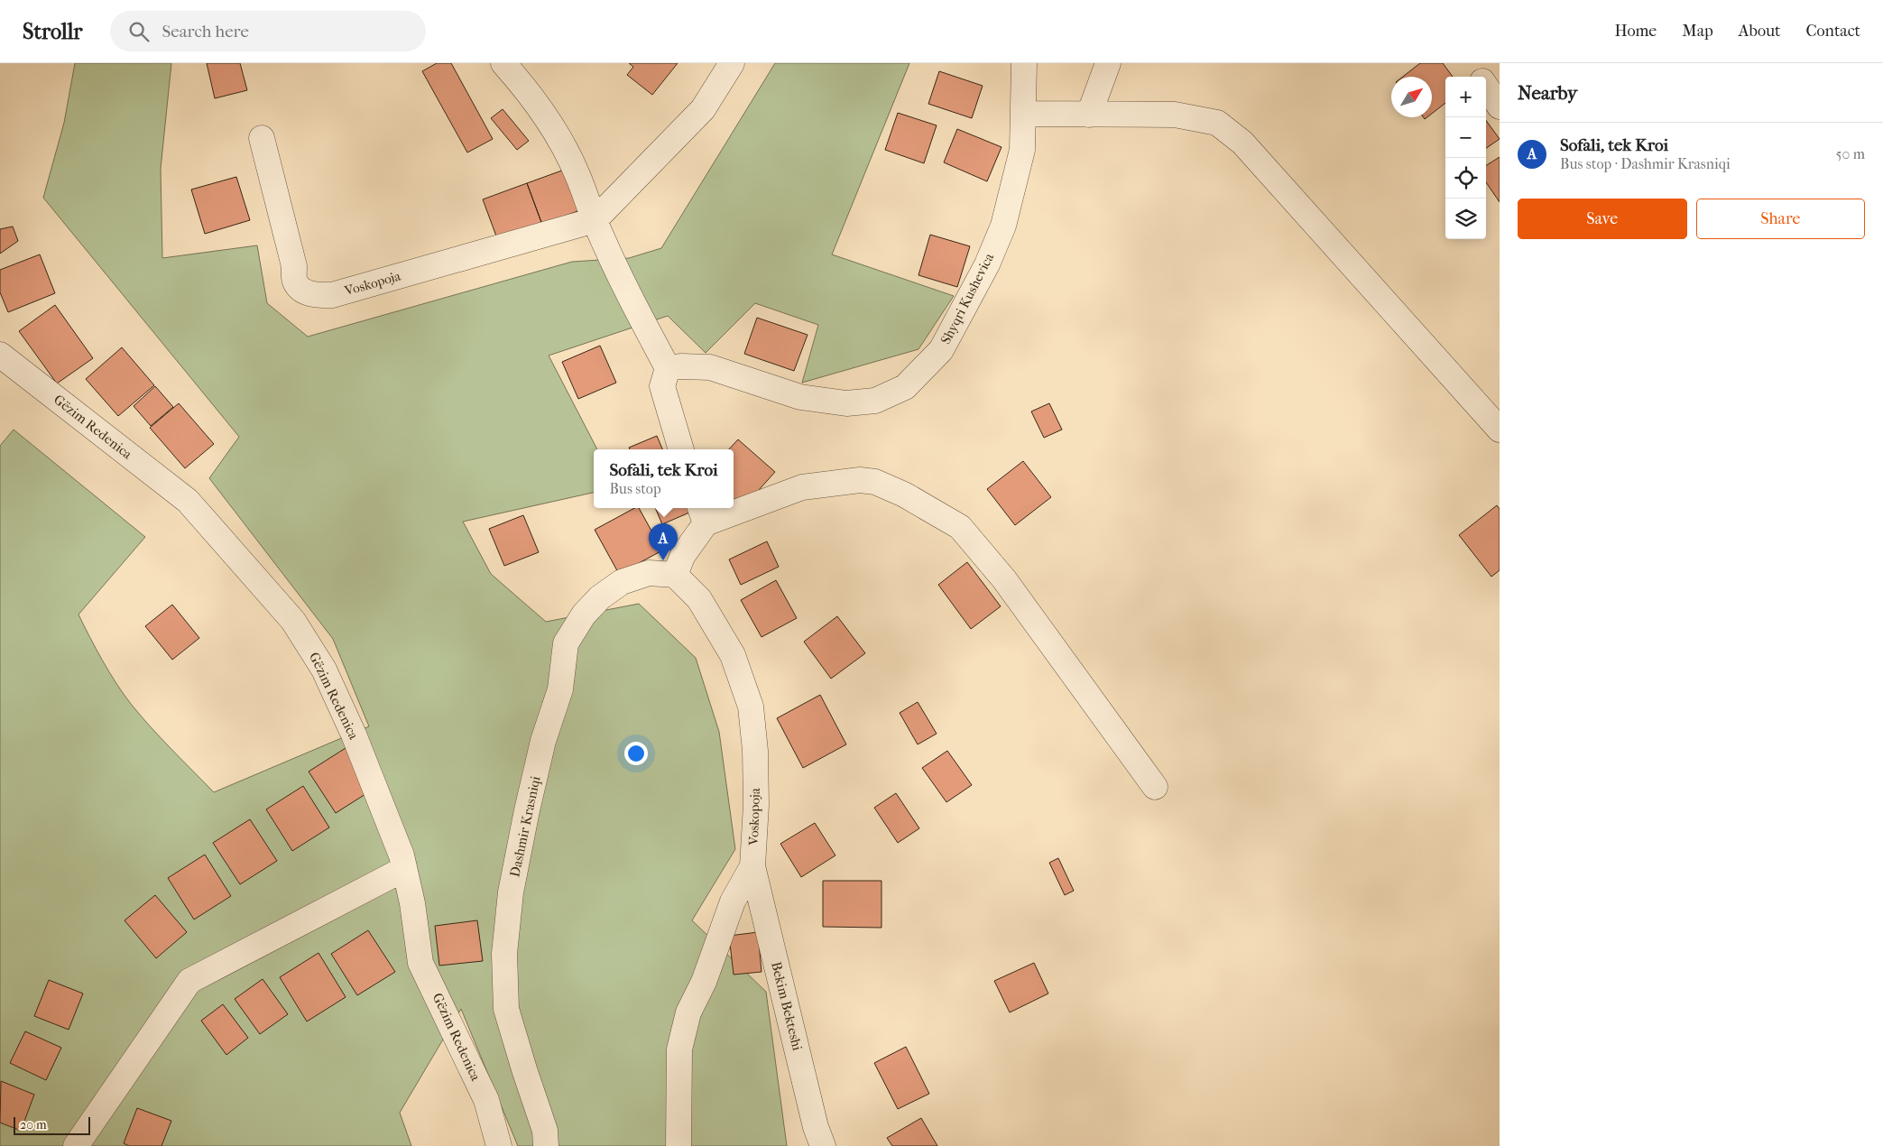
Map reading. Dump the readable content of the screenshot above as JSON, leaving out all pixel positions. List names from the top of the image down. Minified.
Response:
{"streets":{"street":["Voskopoja","Shyqri Kushevica","Gëzim Redenica","Dashmir Krasniqi","Bekim Bekteshi"]},"crossings":[["Voskopoja","Dashmir Krasniqi"],["Voskopoja","Bekim Bekteshi"]],"scale_bar":"20 m","north":"top right","page":{"header":"Strollr","search":"Search here","nav":["Home","Map","About","Contact"],"heading":"Nearby","map_buttons":["+","−"],"list":[{"mark":"A","name":"Sofali, tek Kroi","note":"Bus stop · Dashmir Krasniqi","value":"50 m"}],"buttons":["Save","Share"],"popup":["Sofali, tek Kroi","Bus stop"],"pins":"A","scale":"20 m"}}
